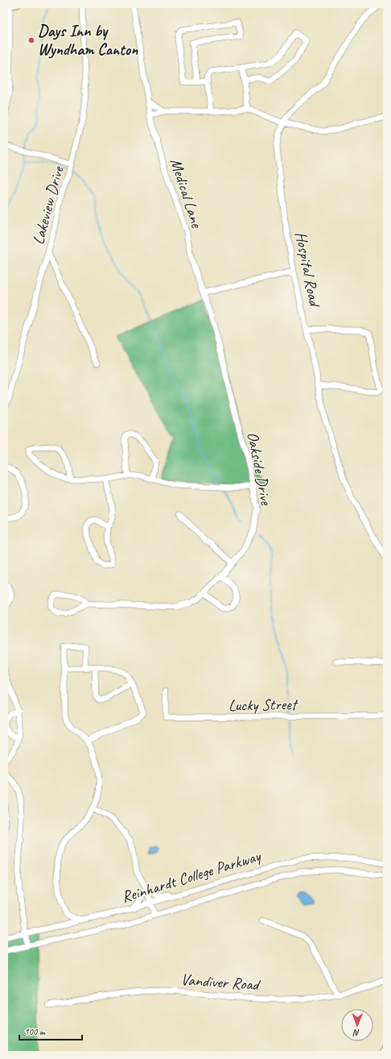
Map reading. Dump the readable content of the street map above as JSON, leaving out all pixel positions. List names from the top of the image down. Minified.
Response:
{"streets":{"street":["Medical Lane","Lakeview Drive","Hospital Road","Oakside Drive","Lucky Street","Reinhardt College Parkway","Vandiver Road"]},"crossings":[["Medical Lane","Oakside Drive"]],"places":["Days Inn by Wyndham Canton"],"scale_bar":"100 m","north":"bottom"}
